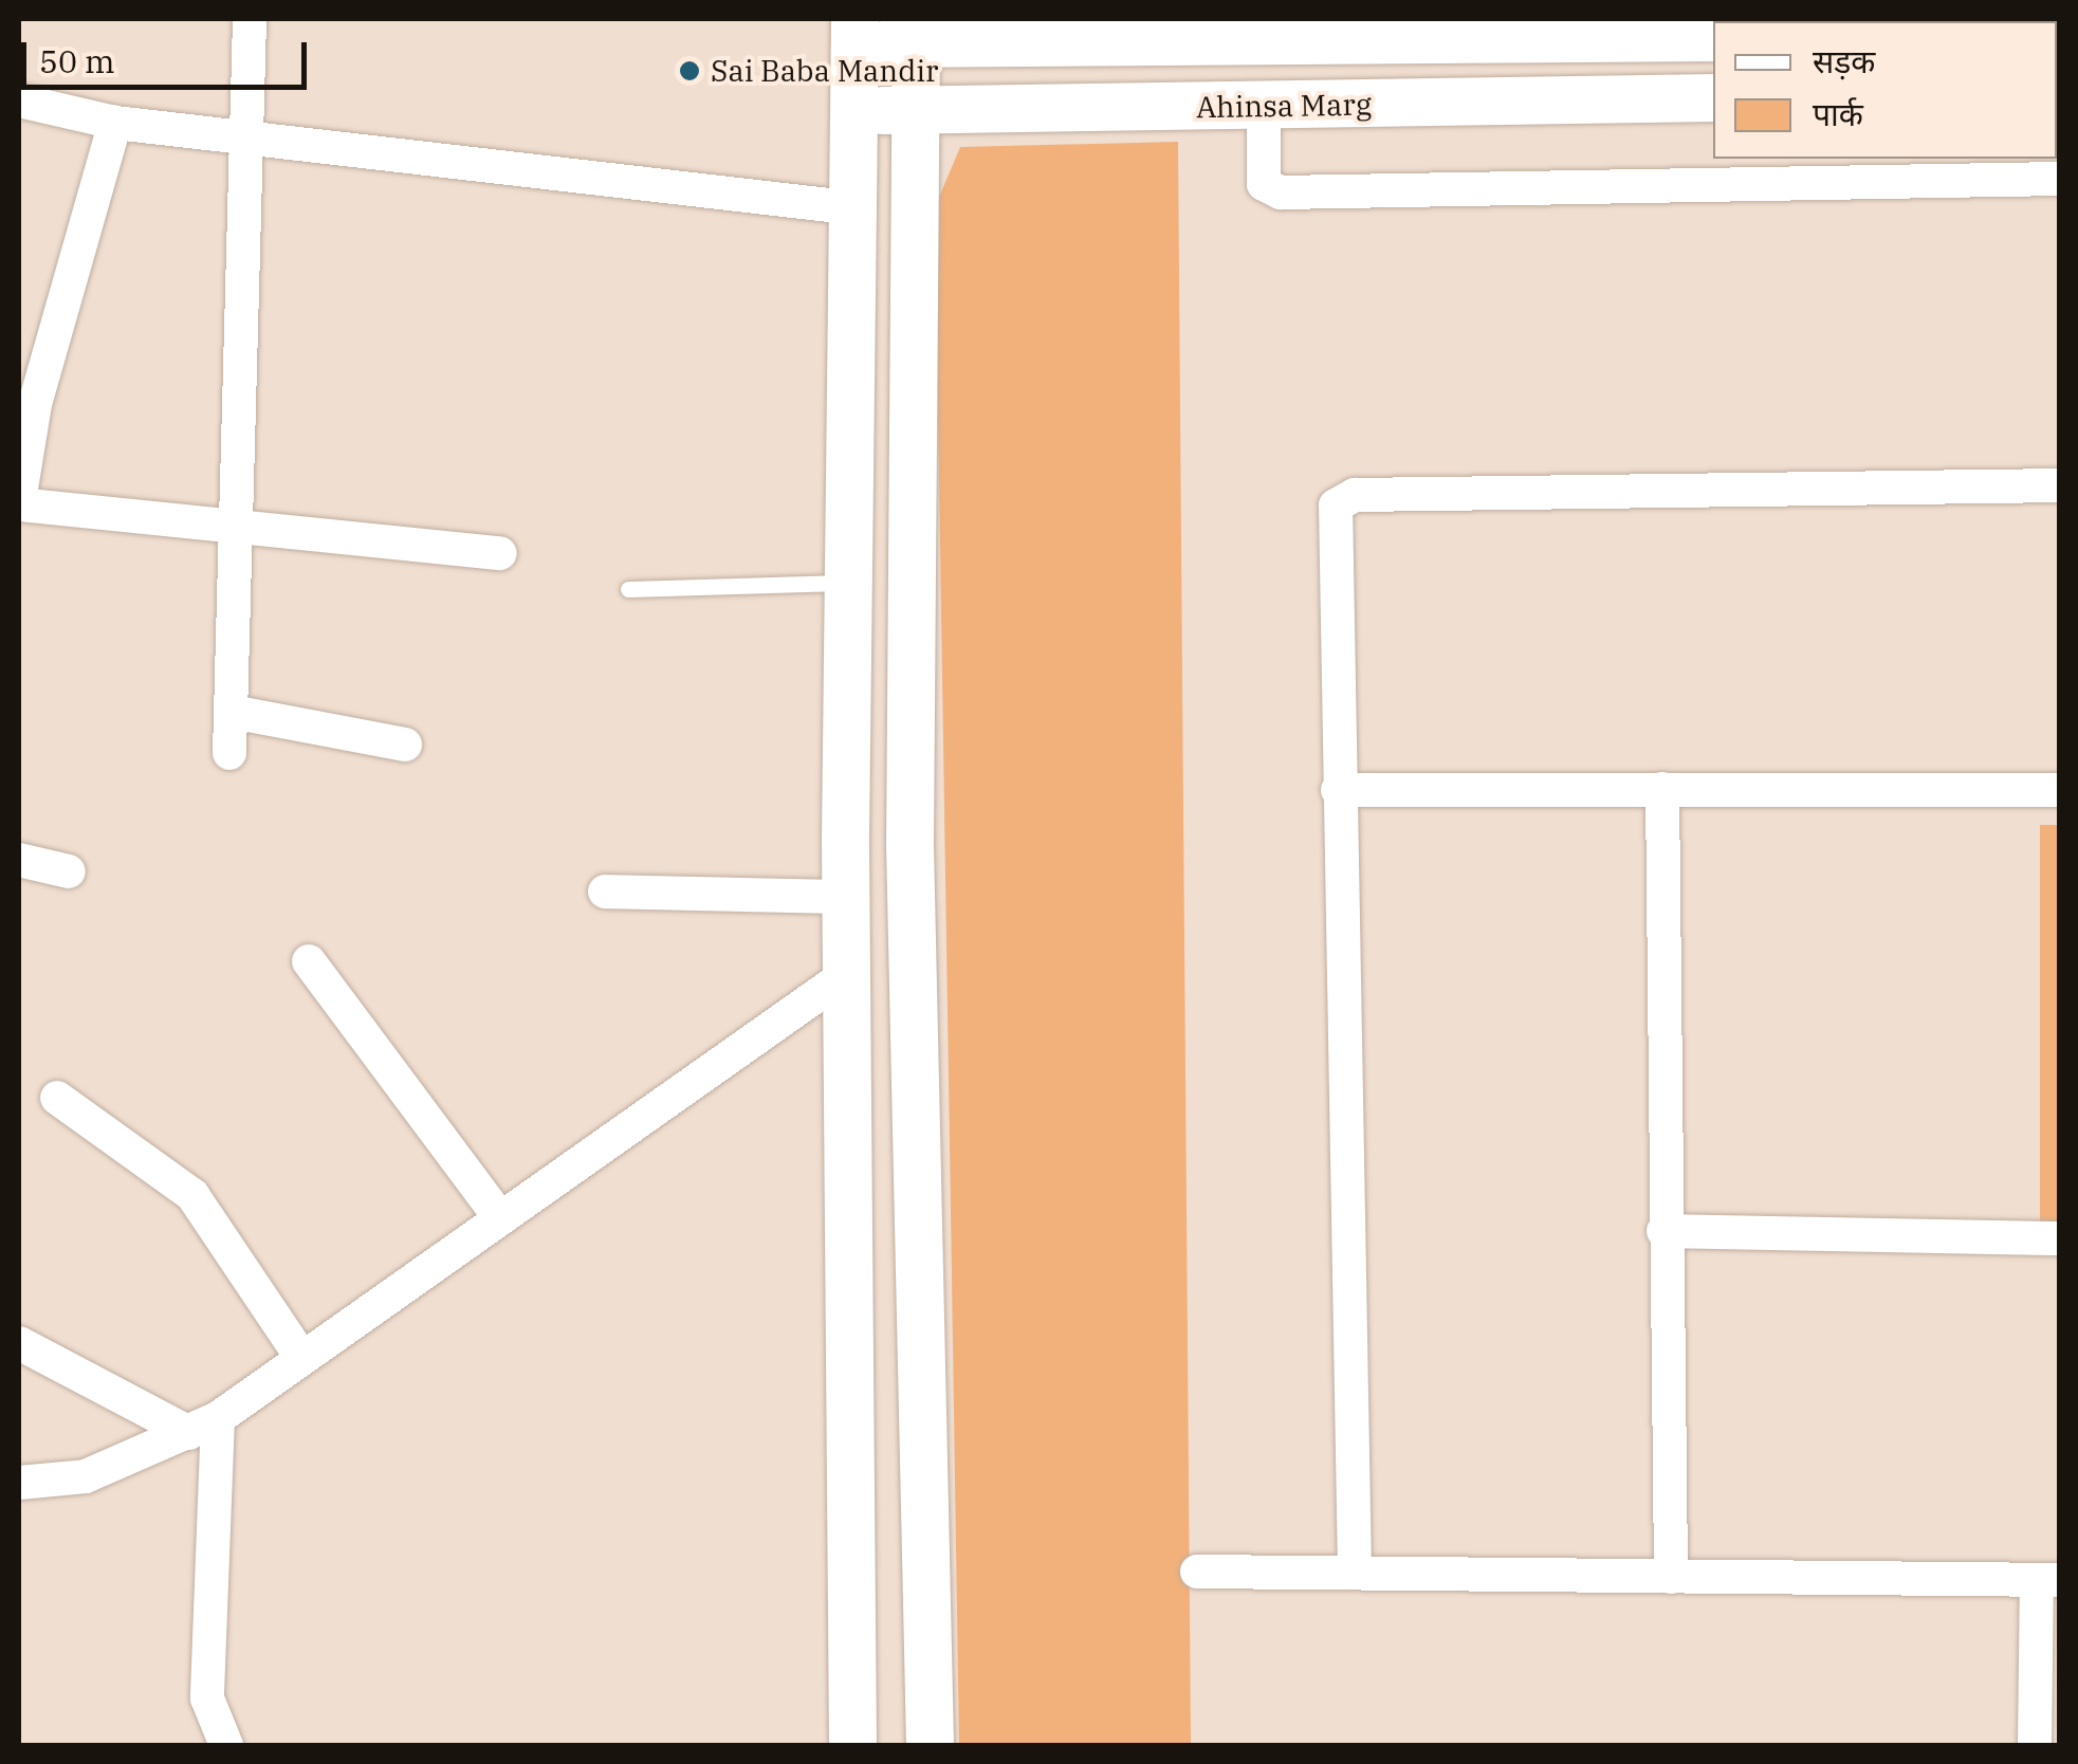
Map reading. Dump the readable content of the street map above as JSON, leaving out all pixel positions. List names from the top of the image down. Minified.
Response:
{"streets":{"street":["Ahinsa Marg"]},"places":["Sai Baba Mandir"],"legend":["सड़क","पार्क"],"scale_bar":"50 m"}
